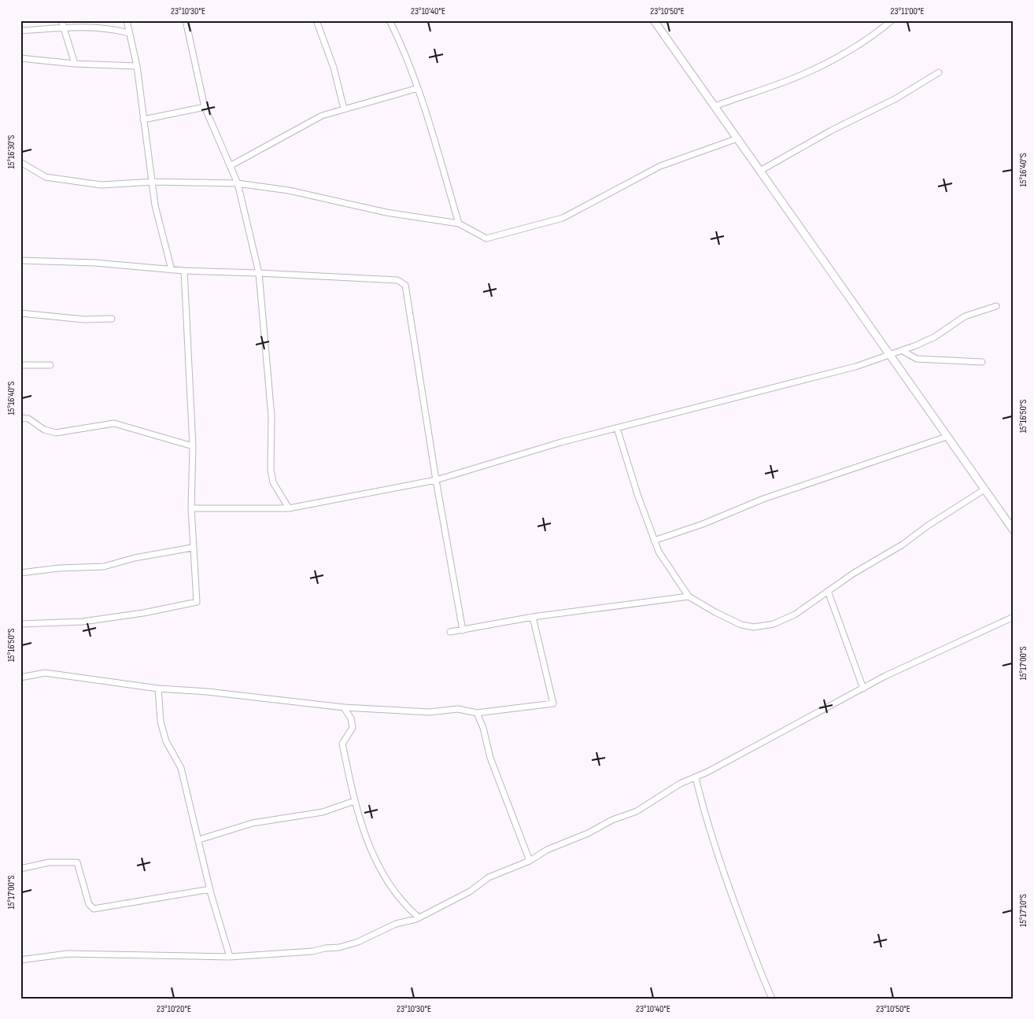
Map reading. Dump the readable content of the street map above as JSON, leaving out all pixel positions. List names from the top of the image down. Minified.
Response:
{"coordinates":["23°10'30\"E","23°10'40\"E","23°10'50\"E","23°11'00\"E","15°16'30\"S","15°16'40\"S","15°16'50\"S","15°17'00\"S","15°17'10\"S","23°10'20\"E"]}
